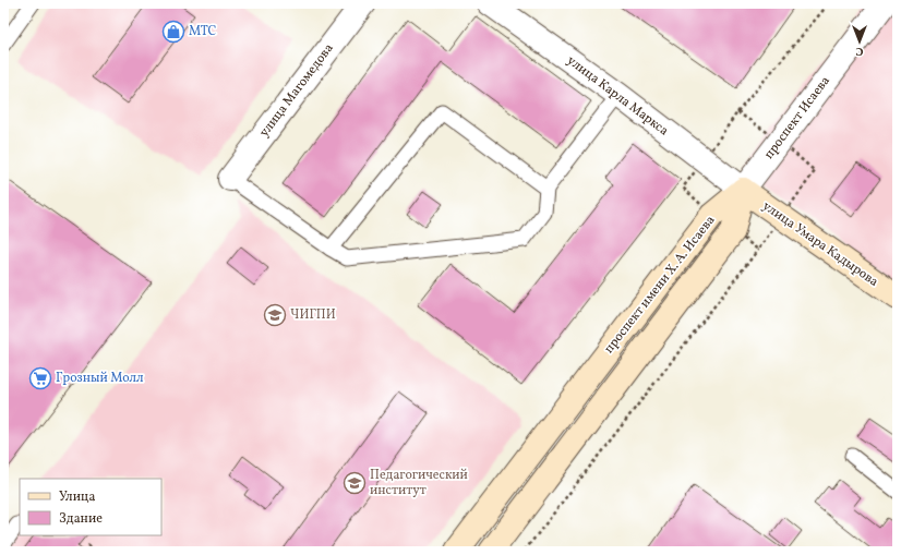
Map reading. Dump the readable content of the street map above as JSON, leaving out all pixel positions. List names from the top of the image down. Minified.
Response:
{"streets":{"main road":["улица Умара Кадырова","проспект имени Х. А. Исаева"],"street":["улица Магомедова","улица Карла Маркса","проспект Исаева"]},"crossings":[["улица Карла Маркса","проспект Исаева"],["улица Карла Маркса","улица Умара Кадырова"],["улица Карла Маркса","проспект имени Х. А. Исаева"],["проспект Исаева","улица Умара Кадырова"],["проспект Исаева","проспект имени Х. А. Исаева"],["улица Умара Кадырова","проспект имени Х. А. Исаева"]],"places":{"shop":["МТС"],"school or university":["ЧИГПИ","Педагогический институт"],"supermarket":["Грозный Молл"]},"legend":["Улица","Здание"],"north":"bottom"}
